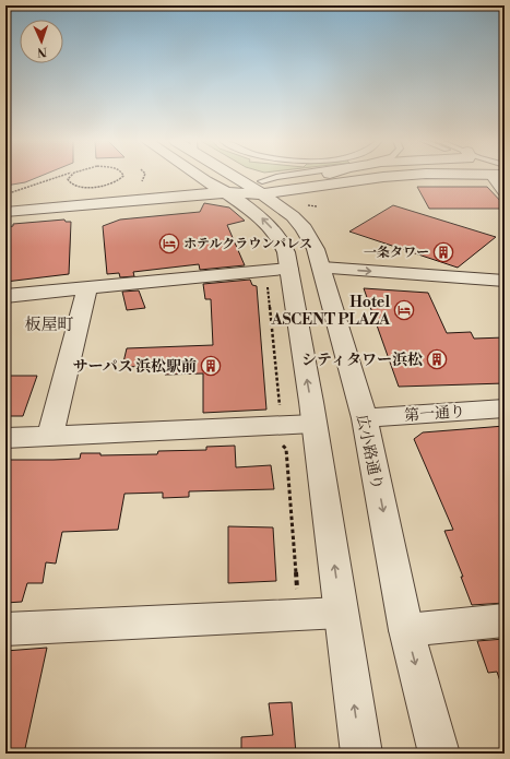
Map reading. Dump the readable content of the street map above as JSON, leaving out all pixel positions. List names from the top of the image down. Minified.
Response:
{"streets":{"street":["第一通り","広小路通り"]},"crossings":[["第一通り","広小路通り"]],"districts":["板屋町"],"places":{"hotel":["ホテルクラウンパレス","Hotel ASCENT PLAZA"],"building":["一条タワー","シティタワー浜松","サーパス 浜松駅前"]},"north":"bottom"}
